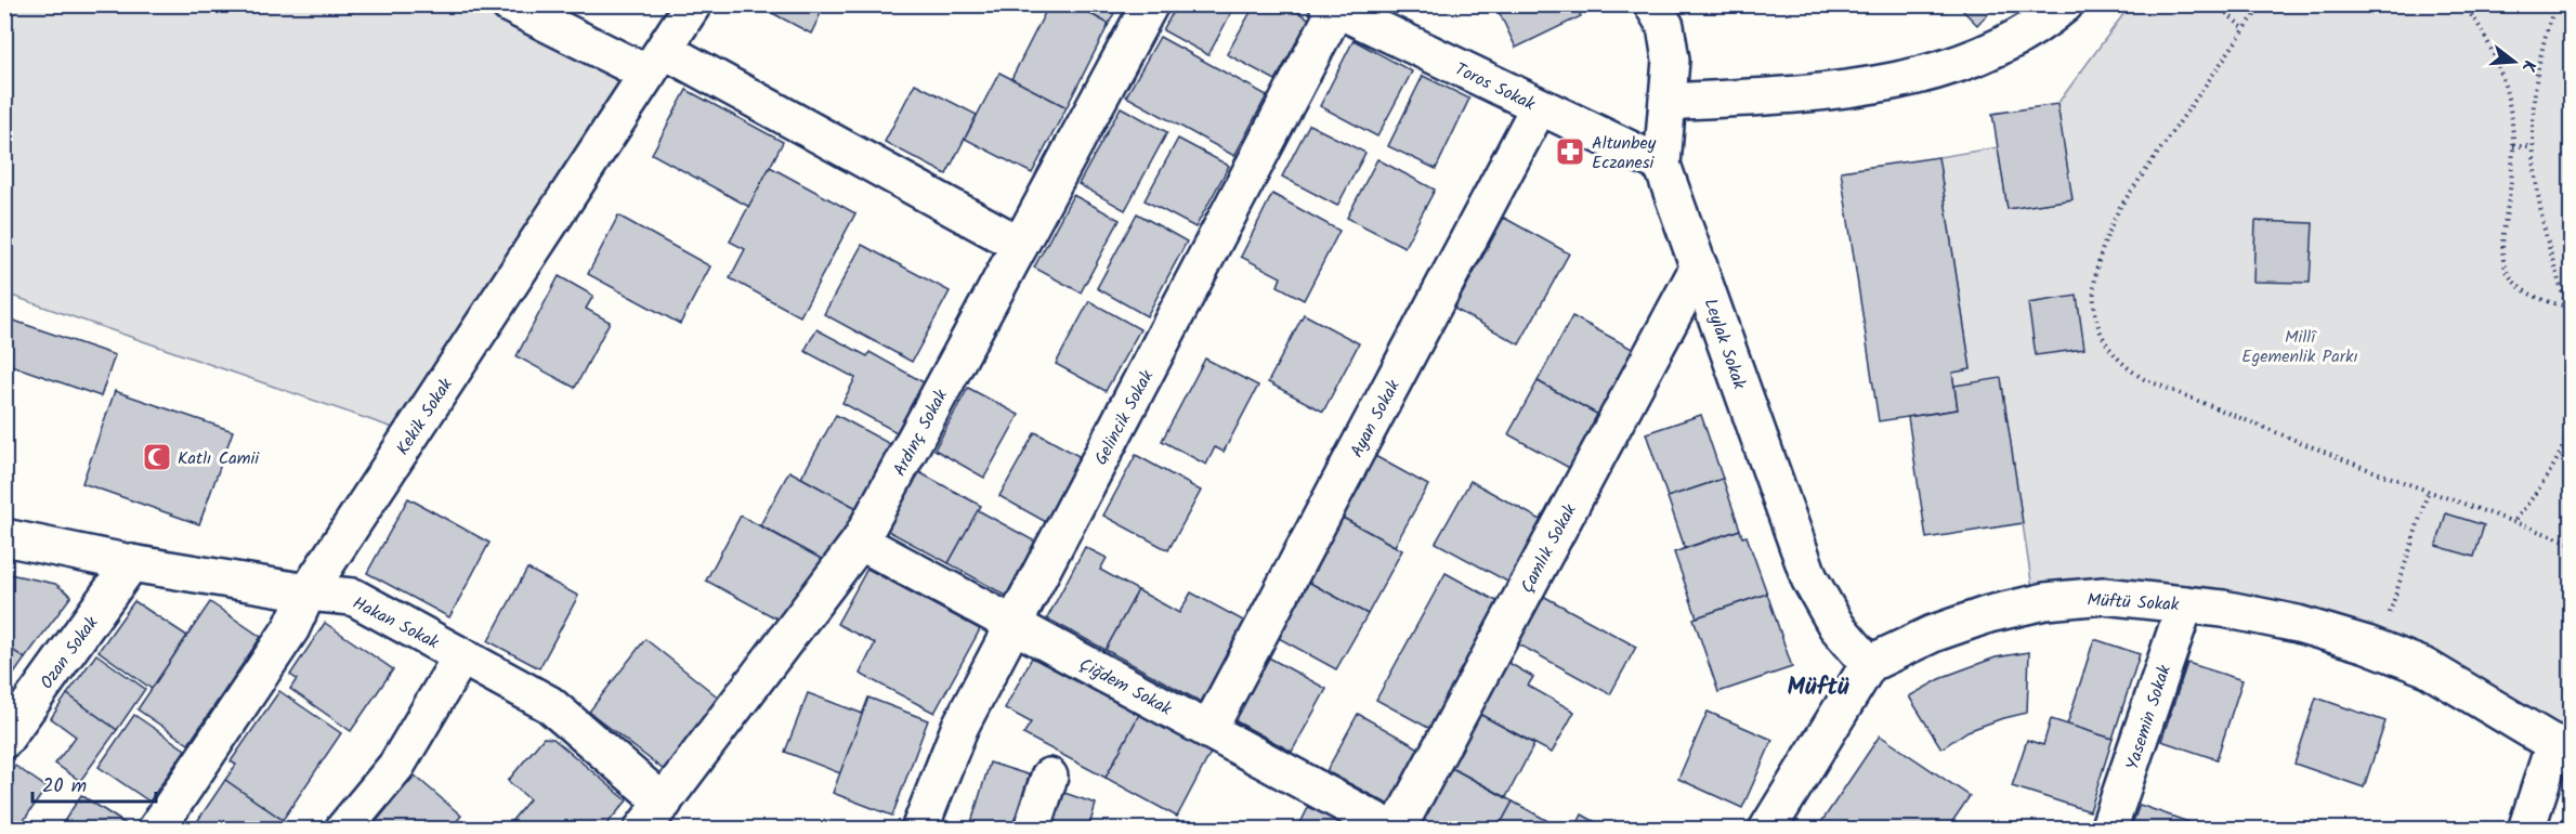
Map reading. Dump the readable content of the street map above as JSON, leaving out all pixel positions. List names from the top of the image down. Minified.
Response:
{"streets":{"street":["Toros Sokak","Leylak Sokak","Kekik Sokak","Gelincik Sokak","Ayan Sokak","Ardınç Sokak","Çamlık Sokak","Müftü Sokak","Hakan Sokak","Ozan Sokak","Çiğdem Sokak","Yasemin Sokak"]},"crossings":[["Toros Sokak","Leylak Sokak"],["Toros Sokak","Gelincik Sokak"],["Toros Sokak","Ayan Sokak"],["Leylak Sokak","Çamlık Sokak"],["Leylak Sokak","Müftü Sokak"],["Kekik Sokak","Hakan Sokak"],["Gelincik Sokak","Çiğdem Sokak"],["Ayan Sokak","Çiğdem Sokak"],["Ardınç Sokak","Hakan Sokak"],["Ardınç Sokak","Çiğdem Sokak"],["Çamlık Sokak","Çiğdem Sokak"],["Müftü Sokak","Yasemin Sokak"],["Hakan Sokak","Ozan Sokak"]],"districts":["Müftü"],"parks":["Millî Egemenlik Parkı"],"places":{"pharmacy":["Altunbey Eczanesi"],"mosque":["Katlı Camii"]},"scale_bar":"20 m","north":"right"}
